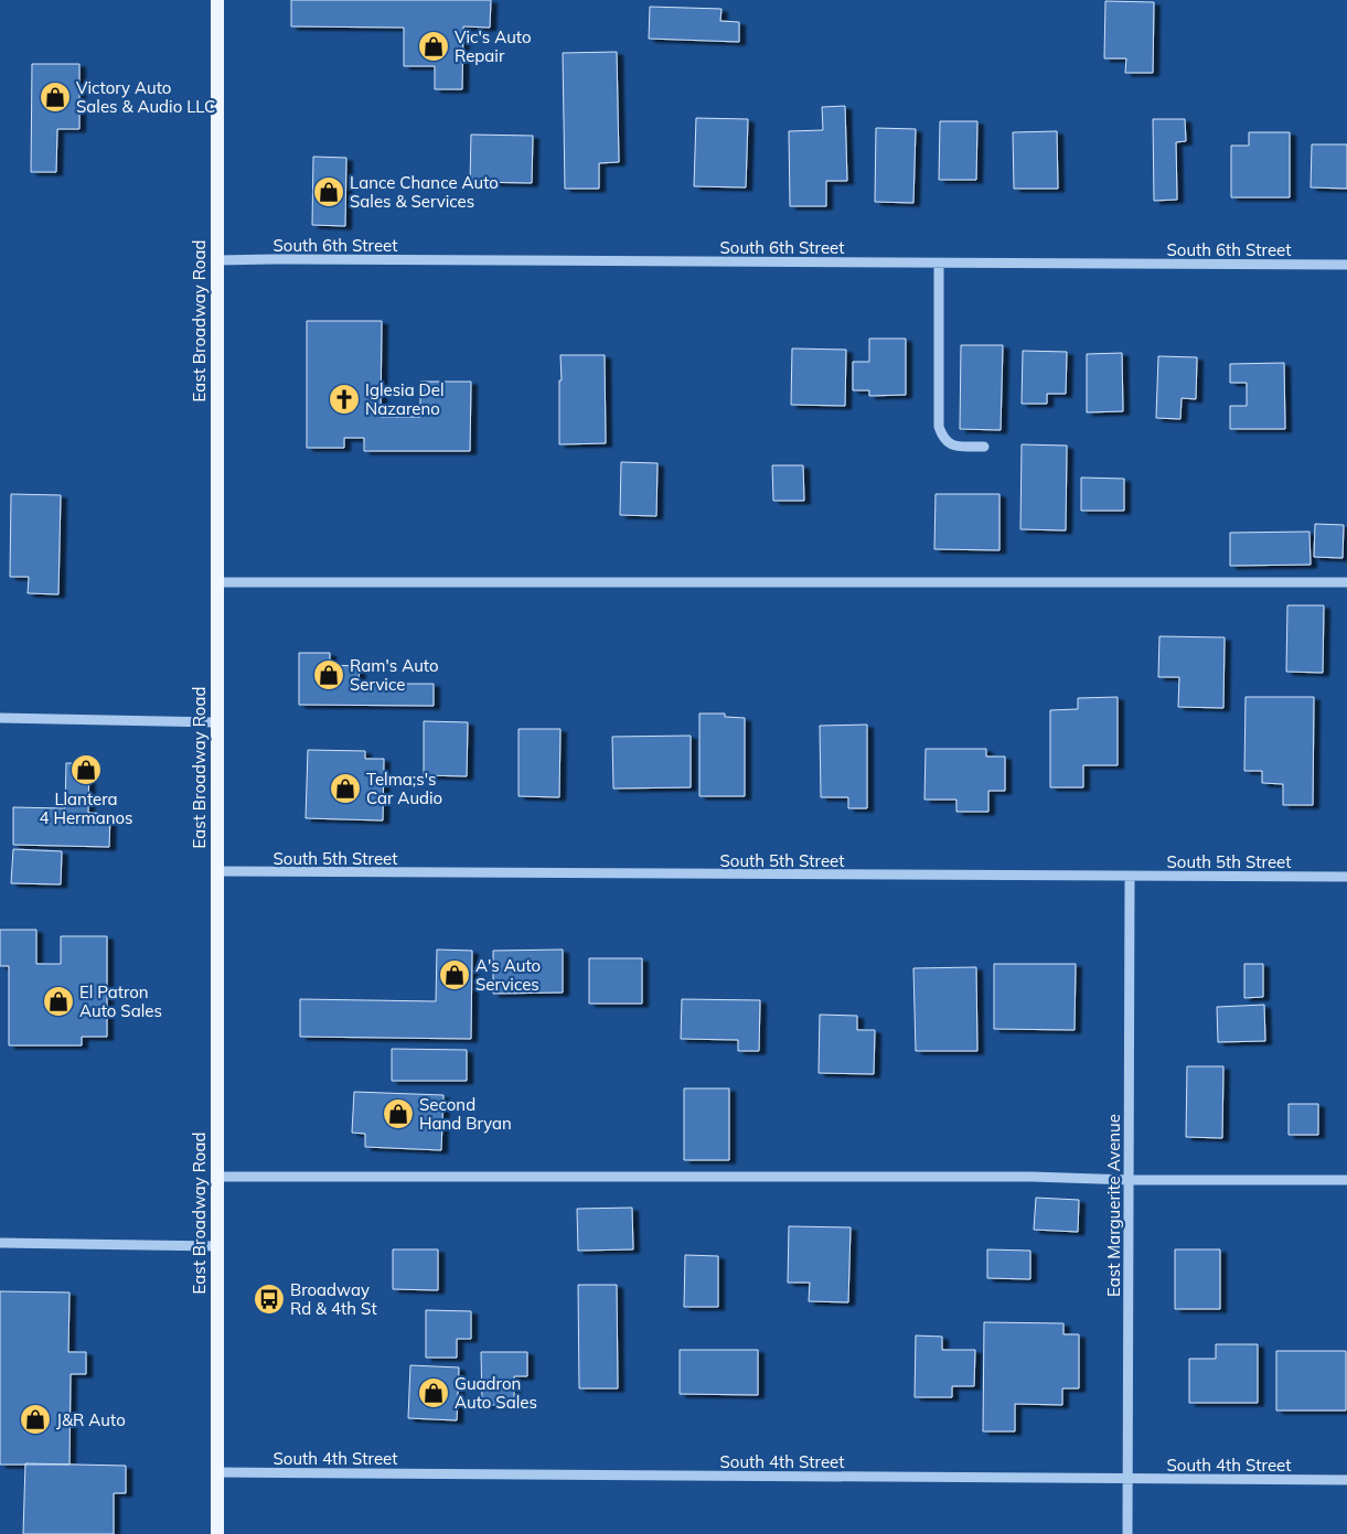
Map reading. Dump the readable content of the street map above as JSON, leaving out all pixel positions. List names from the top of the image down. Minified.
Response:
{"streets":{"main road":["East Broadway Road"],"street":["South 6th Street","South 5th Street","East Marguerite Avenue","South 4th Street"]},"crossings":[["South 6th Street","East Broadway Road"],["East Broadway Road","South 5th Street"],["East Broadway Road","South 4th Street"],["South 5th Street","East Marguerite Avenue"],["East Marguerite Avenue","South 4th Street"]],"places":{"shop":["Vic's Auto Repair","Victory Auto Sales & Audio LLC","Lance Chance Auto Sales & Services","Ram's Auto Service","Llantera 4 Hermanos","Telma;s's Car Audio","A's Auto Services","El Patron Auto Sales","Second Hand Bryan","Guadron Auto Sales","J&R Auto"],"church":["Iglesia Del Nazareno"],"bus stop":["Broadway Rd & 4th St"]}}
